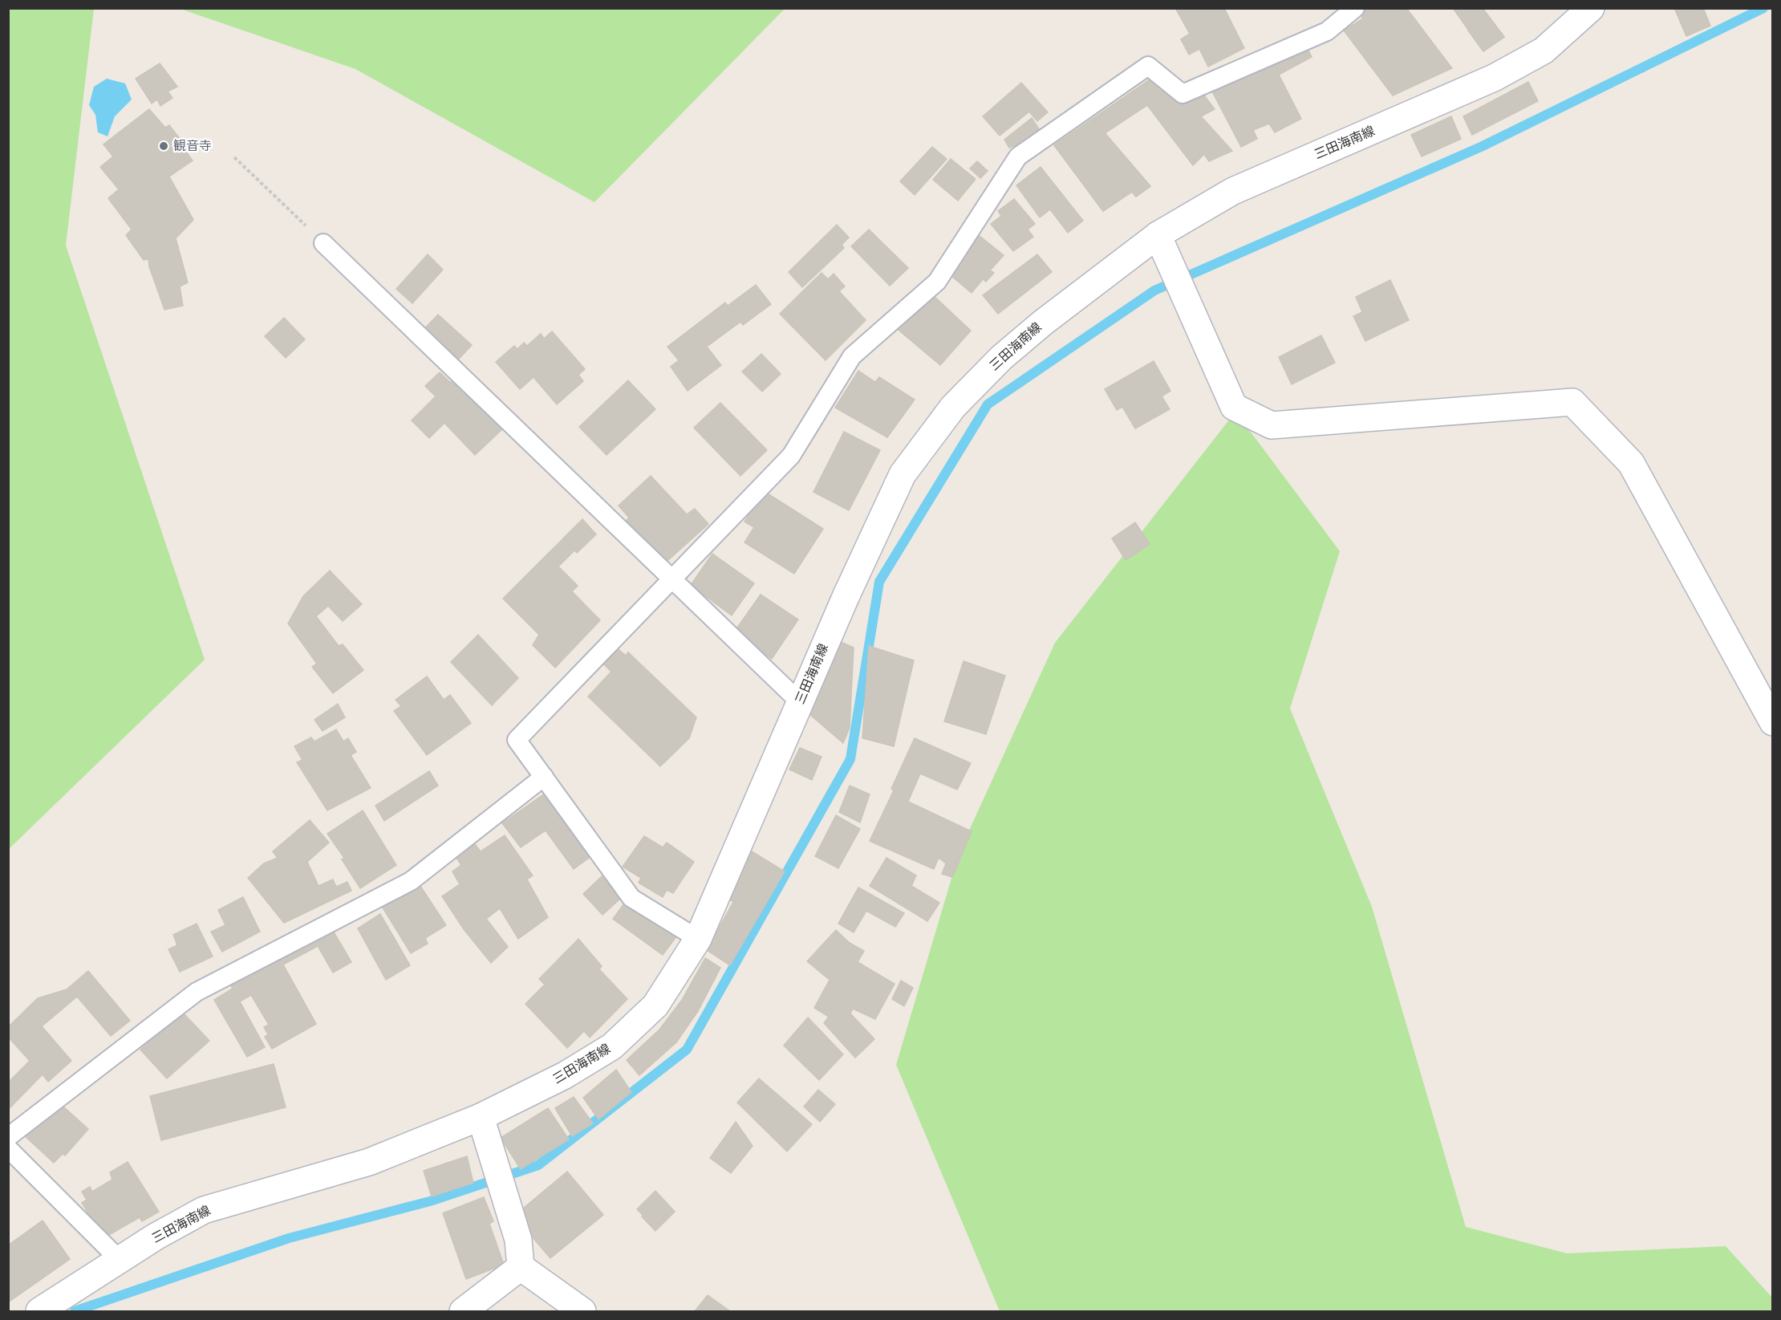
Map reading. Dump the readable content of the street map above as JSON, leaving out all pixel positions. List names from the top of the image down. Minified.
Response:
{"streets":{"main road":["三田海南線"]},"places":["観音寺"]}
